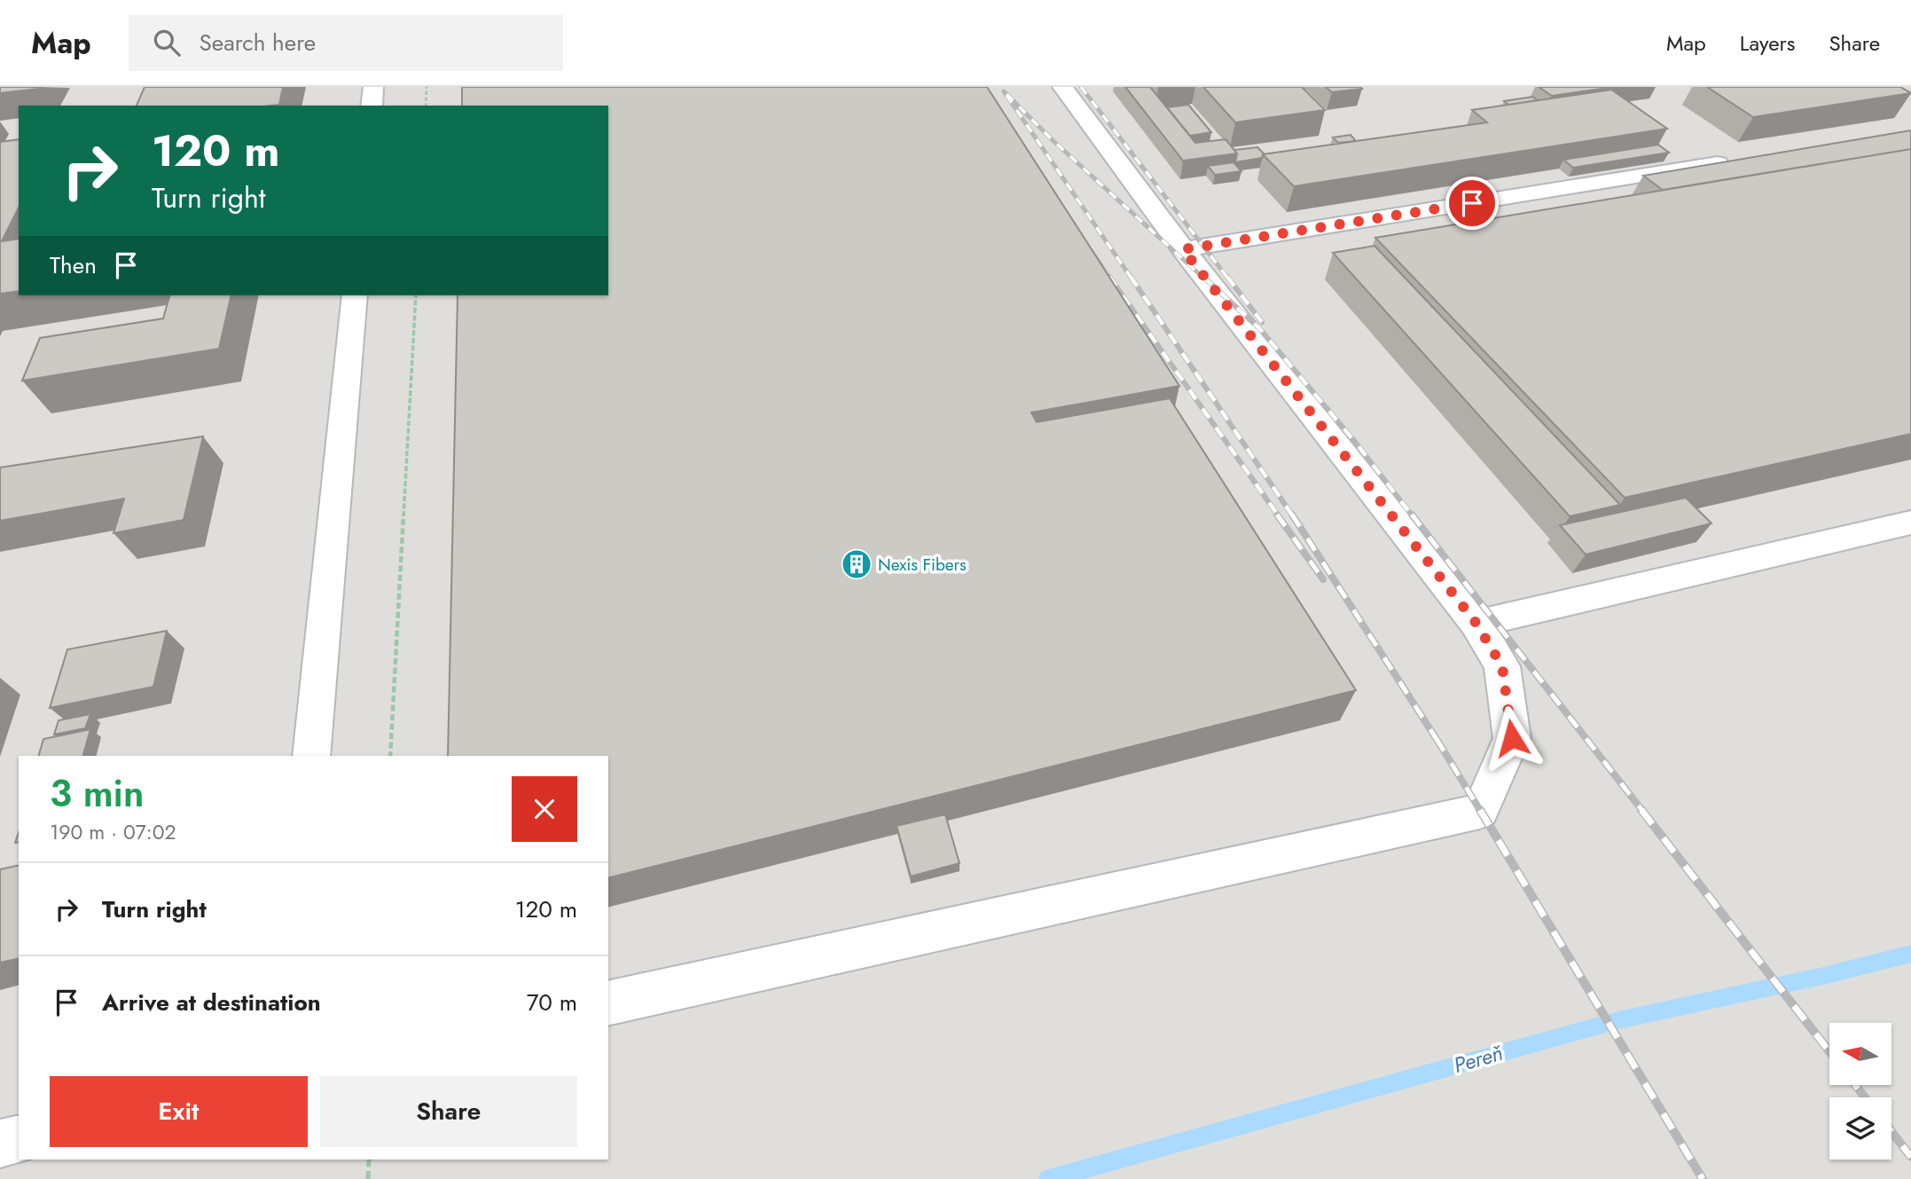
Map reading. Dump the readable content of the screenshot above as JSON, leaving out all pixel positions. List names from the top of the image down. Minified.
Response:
{"water":["Pereň"],"places":{"building":["Nexis Fibers"]},"north":"left","page":{"header":"Map","search":"Search here","nav":["Map","Layers","Share"],"turn":["120 m","Turn right"],"then":"Then","heading":["3 min","190 m · 07:02"],"list":[{"name":"Turn right","value":"120 m"},{"name":"Arrive at destination","value":"70 m"}],"buttons":["Exit","Share"]}}
